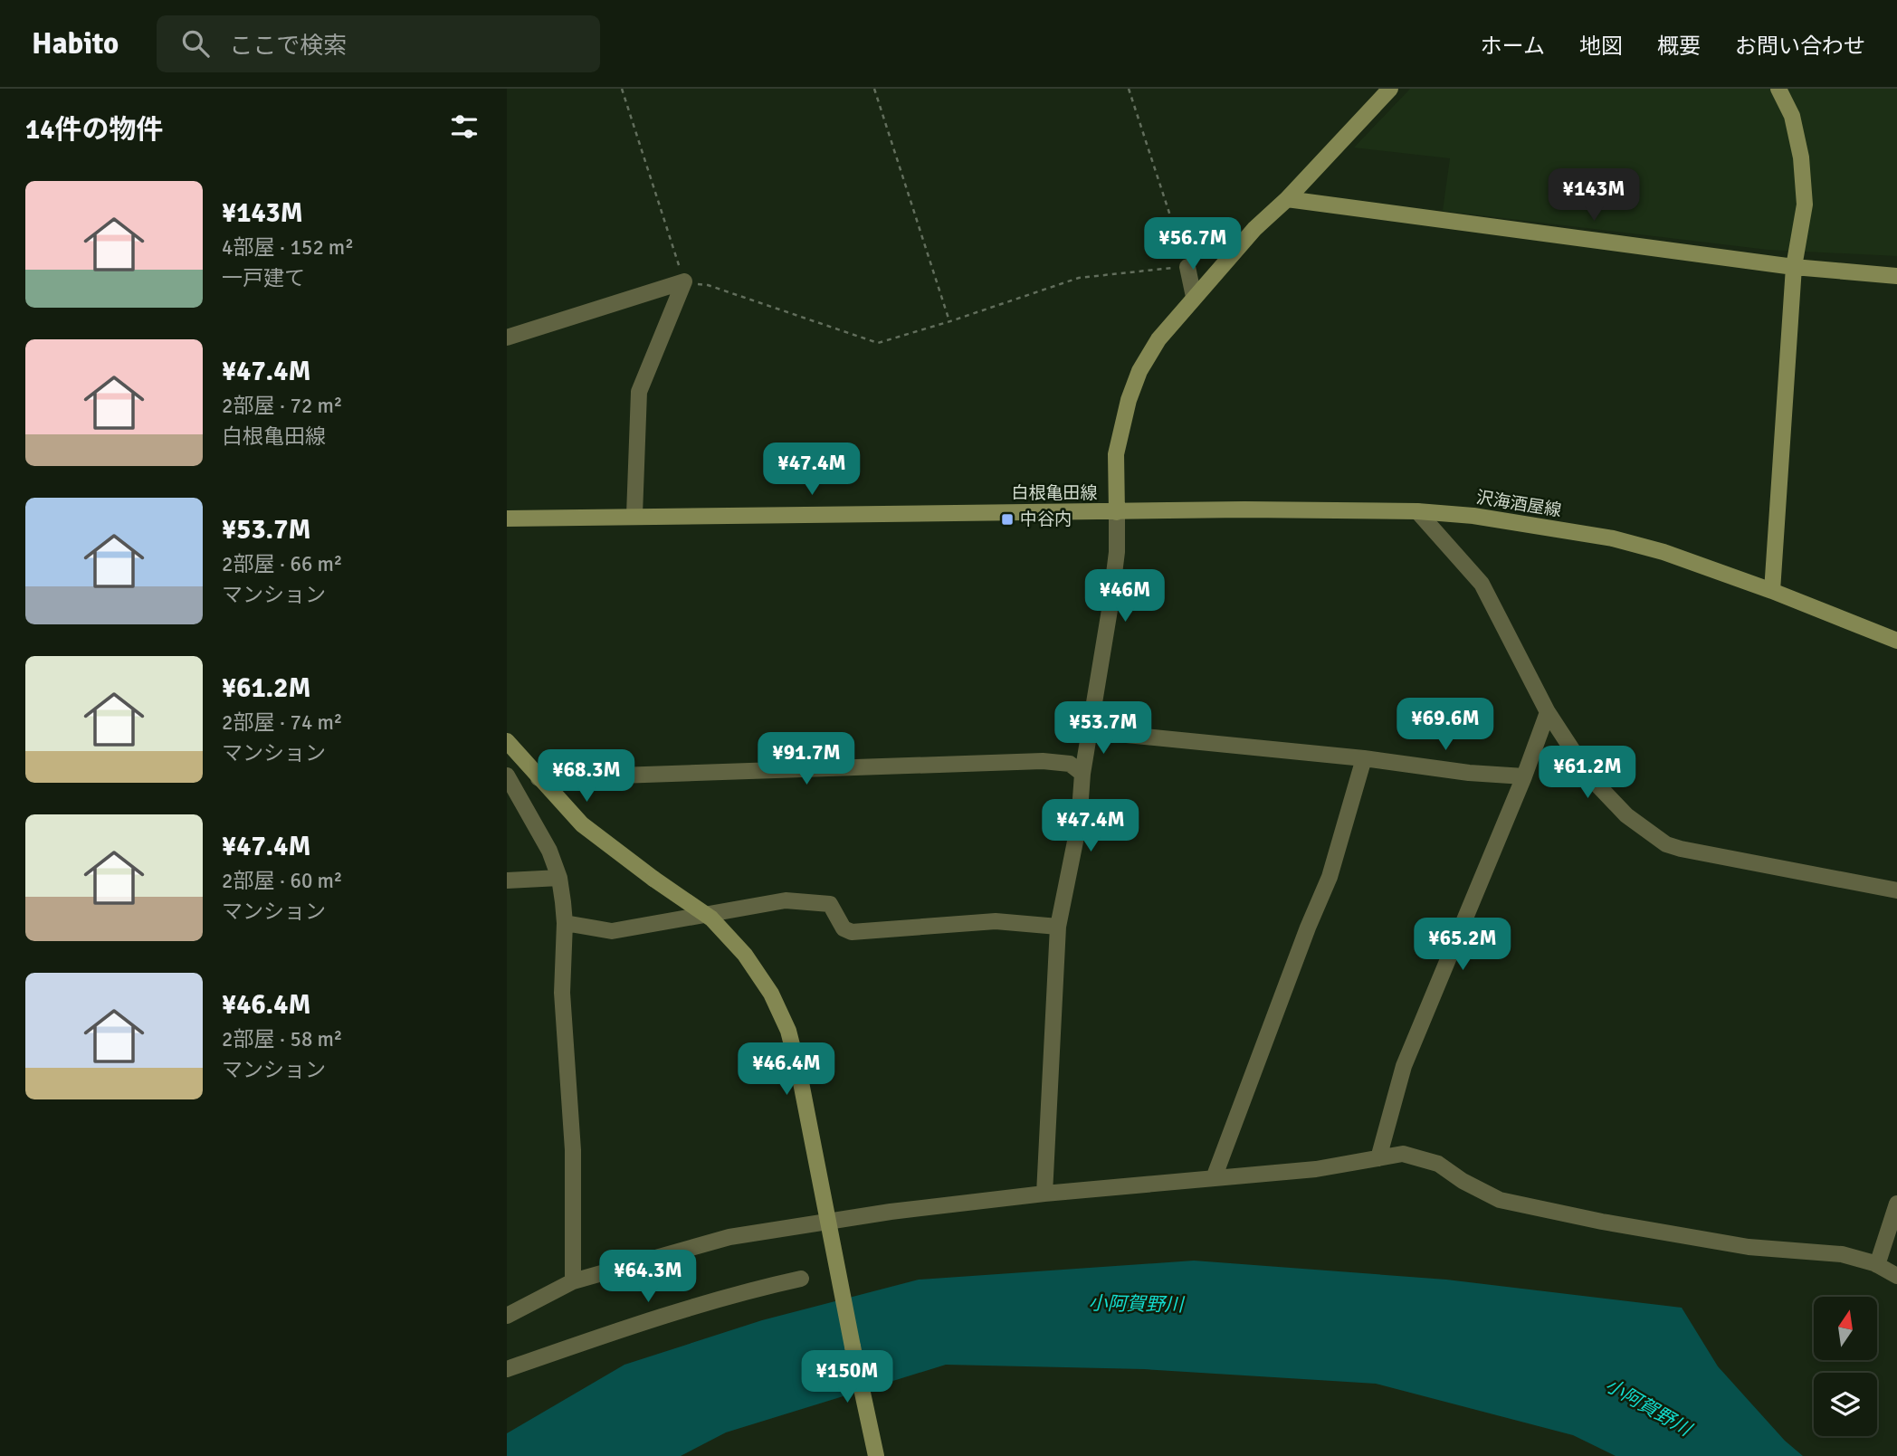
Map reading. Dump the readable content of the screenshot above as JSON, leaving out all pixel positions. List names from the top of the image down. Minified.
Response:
{"streets":{"street":["白根亀田線","沢海酒屋線"]},"crossings":[["白根亀田線","沢海酒屋線"]],"water":["小阿賀野川"],"places":{"transit":["中谷内"]},"north":"top","page":{"header":"Habito","search":"ここで検索","nav":["ホーム","地図","概要","お問い合わせ"],"heading":"14件の物件","list":[{"name":"¥143M","note":"4部屋 · 152 m² · 一戸建て"},{"name":"¥47.4M","note":"2部屋 · 72 m² · 白根亀田線"},{"name":"¥53.7M","note":"2部屋 · 66 m² · マンション"},{"name":"¥61.2M","note":"2部屋 · 74 m² · マンション"},{"name":"¥47.4M","note":"2部屋 · 60 m² · マンション"},{"name":"¥46.4M","note":"2部屋 · 58 m² · マンション"}],"price":["¥143M","¥56.7M","¥47.4M","¥46M","¥69.6M","¥53.7M","¥91.7M","¥61.2M","¥68.3M","¥47.4M","¥65.2M","¥46.4M","¥64.3M","¥150M"]}}
